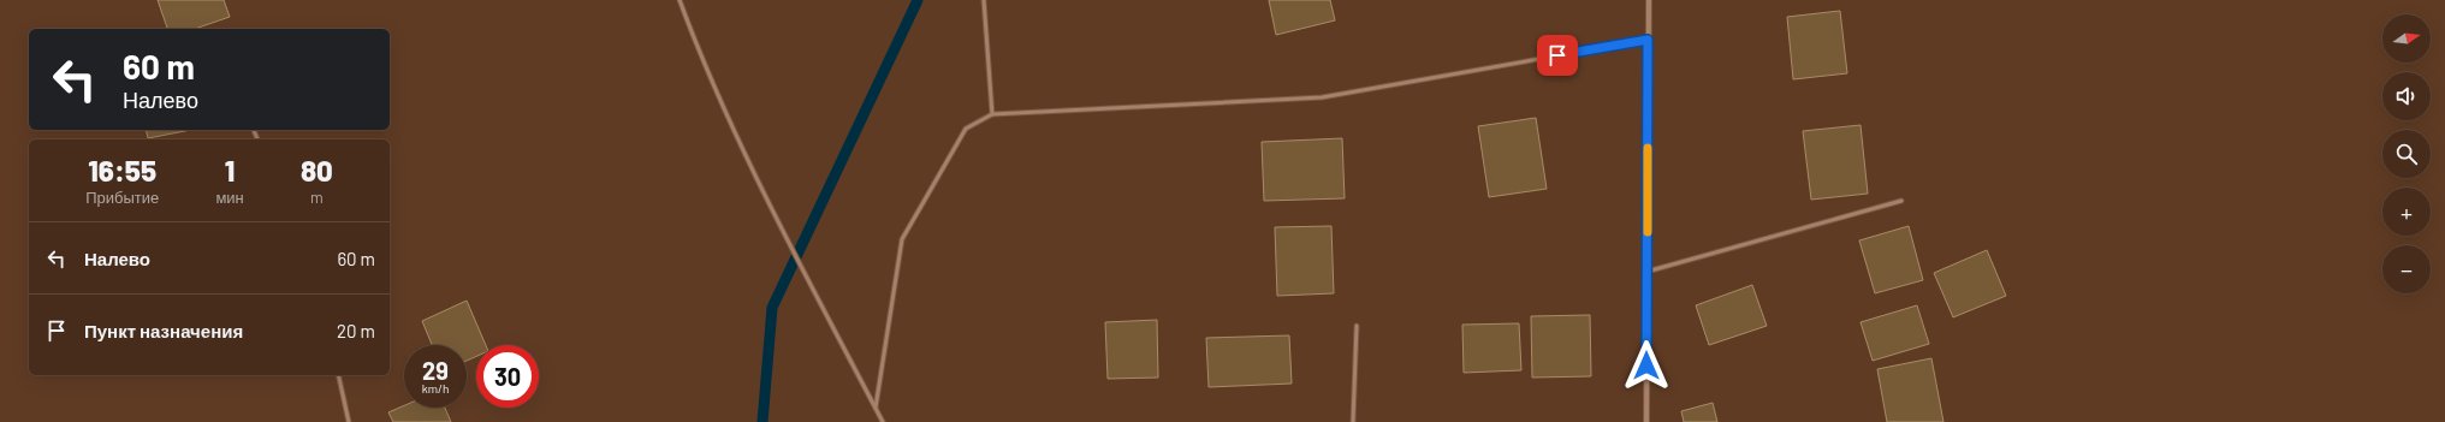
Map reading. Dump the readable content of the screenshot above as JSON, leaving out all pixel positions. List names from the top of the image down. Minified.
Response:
{"north":"right","page":{"map_buttons":["+","−"],"turn":["60 m","Налево"],"eta":["16:55","Прибытие","1","мин","80","m"],"list":[{"name":"Налево","value":"60 m"},{"name":"Пункт назначения","value":"20 m"}],"speed":"29 km/h","limit":"30"}}
